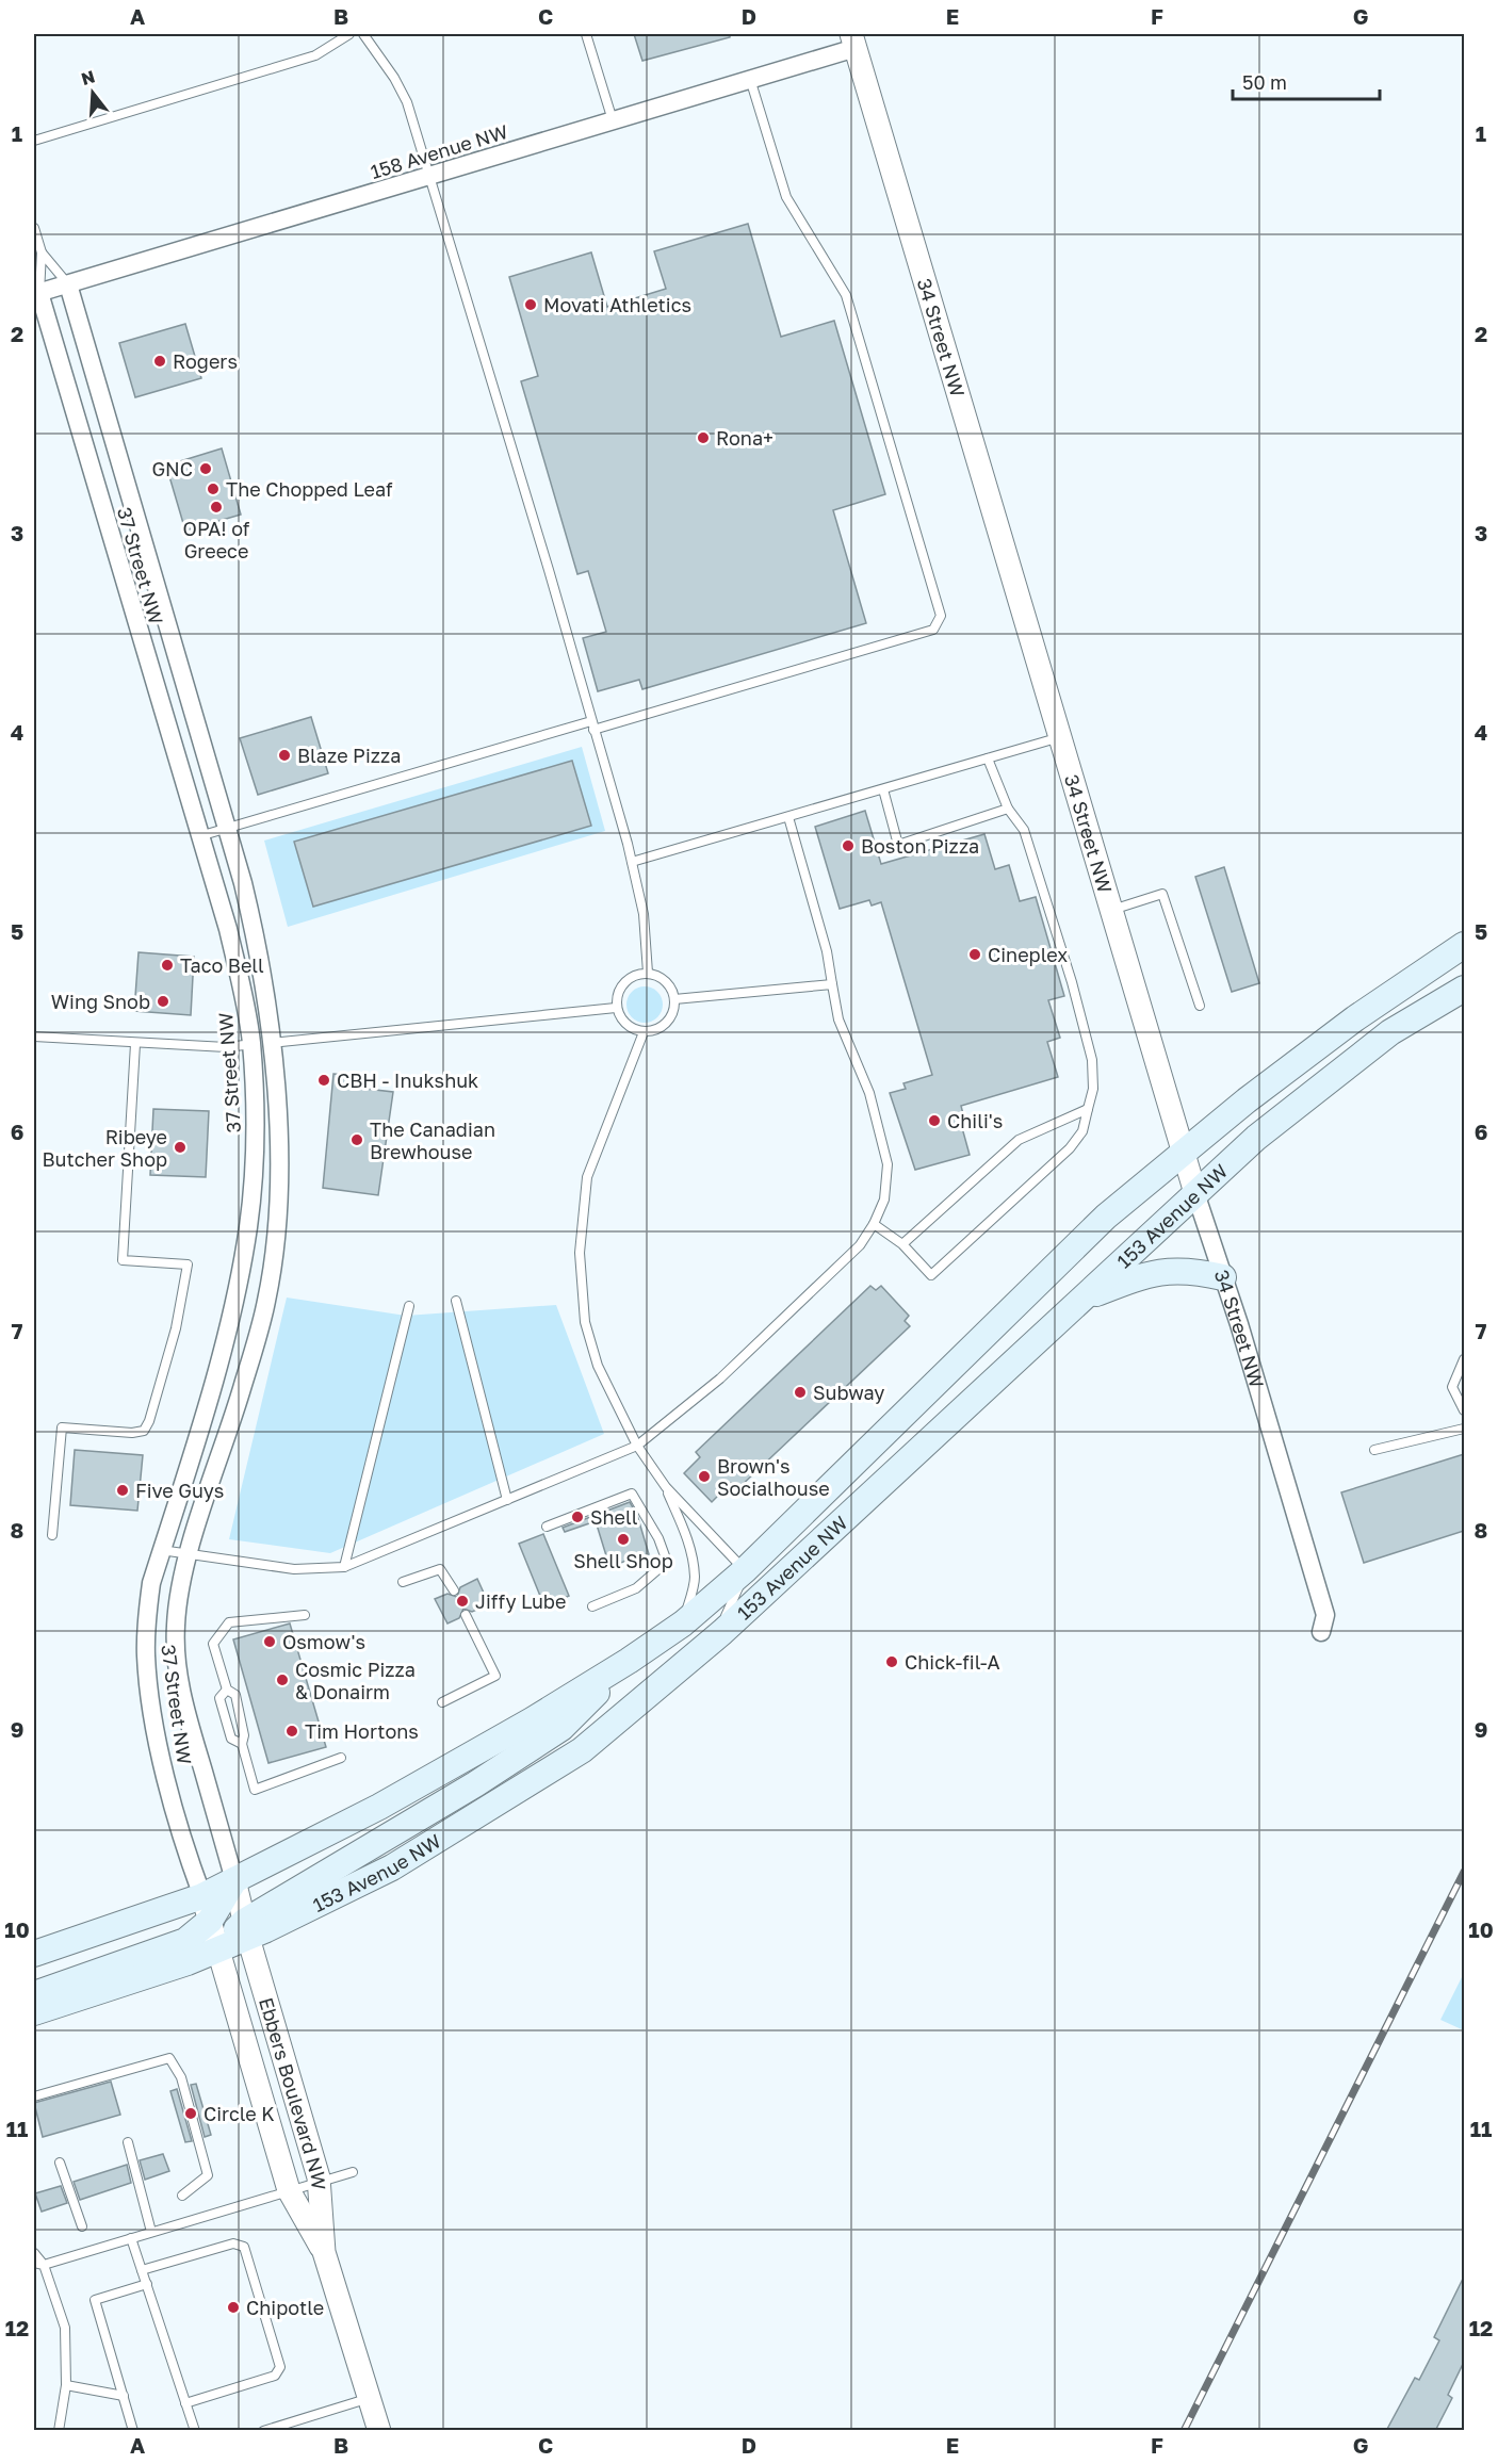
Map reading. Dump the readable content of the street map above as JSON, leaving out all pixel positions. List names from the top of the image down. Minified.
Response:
{"streets":{"main road":["153 Avenue NW"],"street":["158 Avenue NW","34 Street NW","37 Street NW","Ebbers Boulevard NW"]},"crossings":[["158 Avenue NW","34 Street NW"],["158 Avenue NW","37 Street NW"],["34 Street NW","153 Avenue NW"],["37 Street NW","153 Avenue NW"],["37 Street NW","Ebbers Boulevard NW"],["153 Avenue NW","Ebbers Boulevard NW"]],"places":["Movati Athletics","Rogers","Rona+","GNC","The Chopped Leaf","OPA! of Greece","Blaze Pizza","Boston Pizza","Cineplex","Taco Bell","Wing Snob","CBH - Inukshuk","Chili's","The Canadian Brewhouse","Ribeye Butcher Shop","Subway","Brown's Socialhouse","Five Guys","Shell","Shell Shop","Jiffy Lube","Osmow's","Chick-fil-A","Cosmic Pizza & Donairm","Tim Hortons","Circle K","Chipotle"],"scale_bar":"50 m","north":"top","grid":{"columns":["A","B","C","D","E","F","G"],"rows":["1","2","3","4","5","6","7","8","9","10","11","12"]}}
